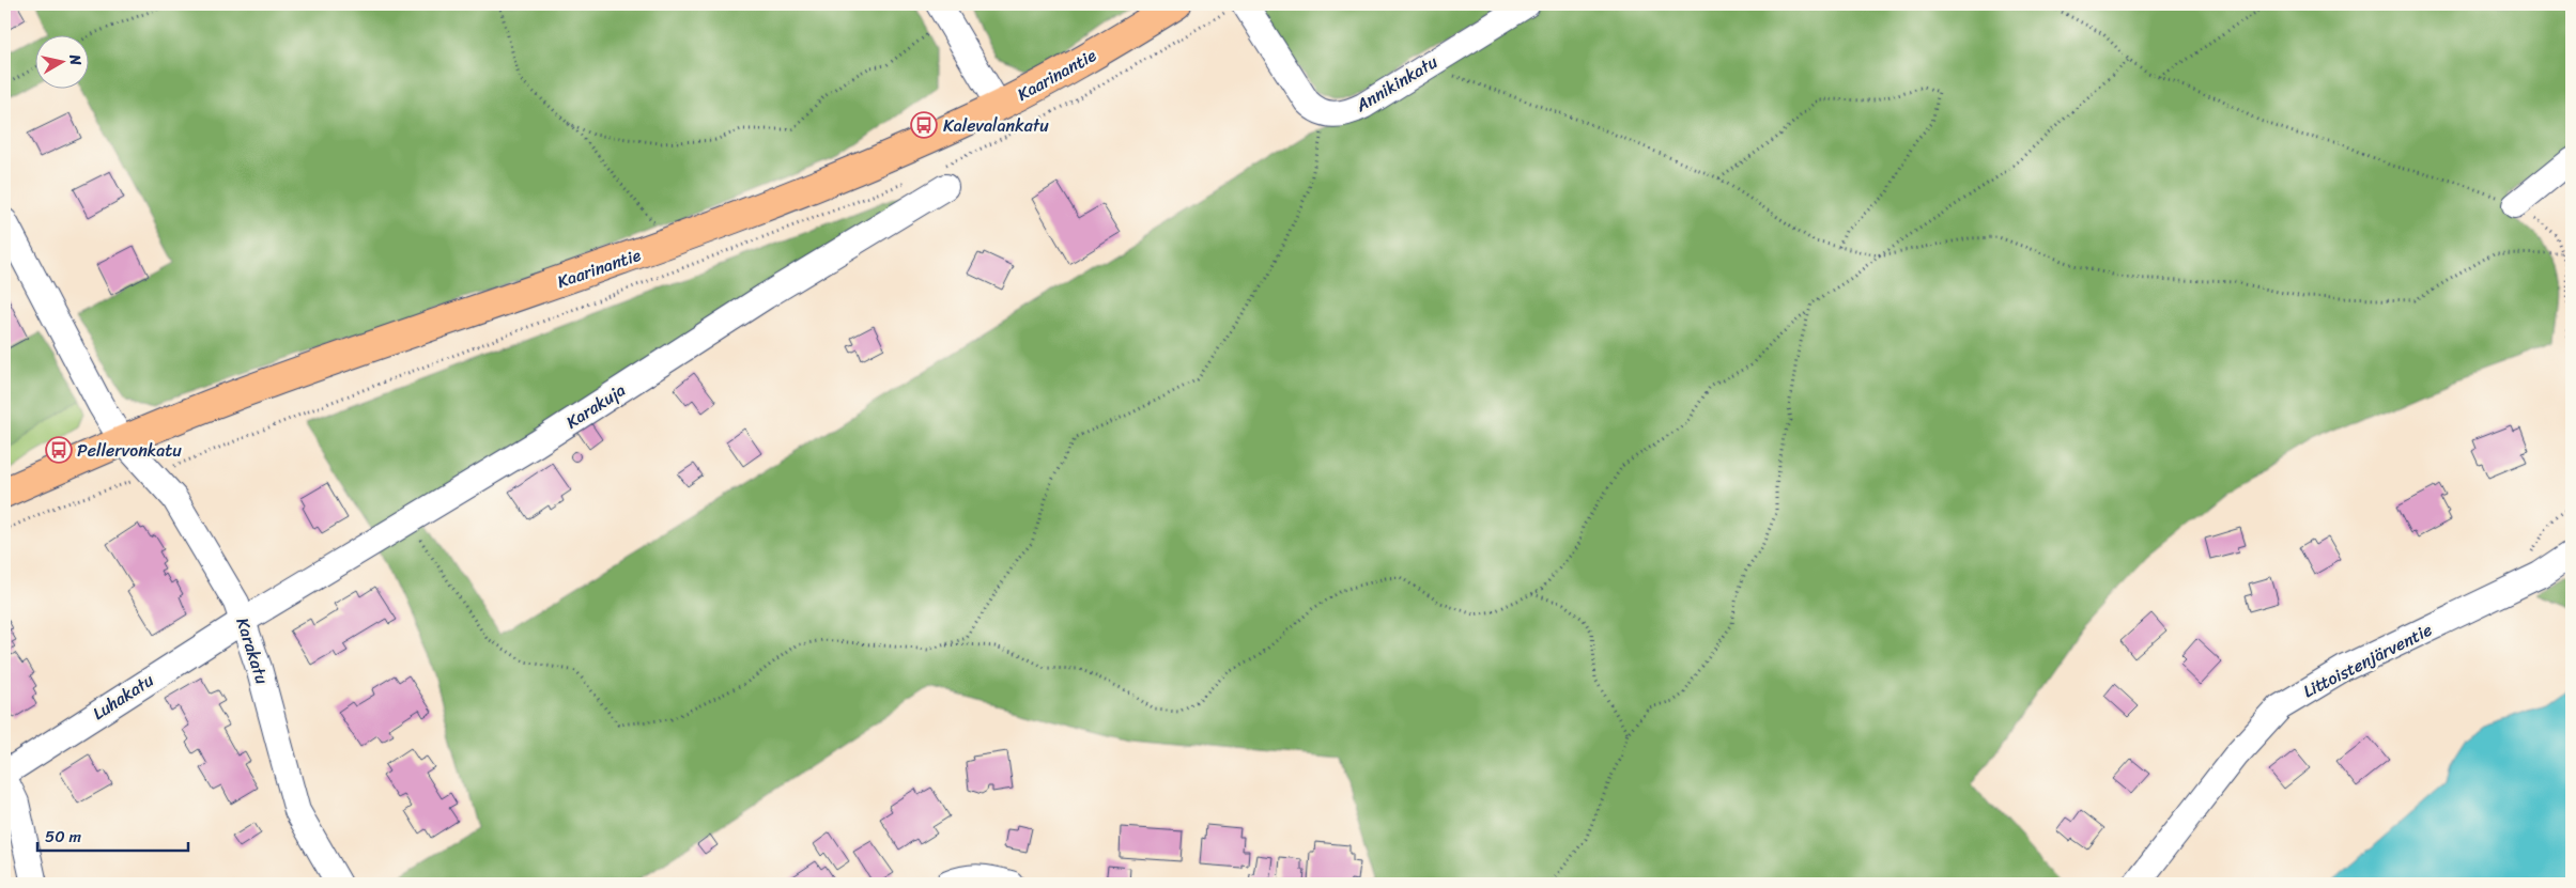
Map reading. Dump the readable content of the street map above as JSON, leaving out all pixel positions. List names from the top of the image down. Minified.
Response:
{"streets":{"main road":["Kaarinantie"],"street":["Annikinkatu","Karakuja","Karakatu","Littoistenjärventie","Luhakatu"]},"crossings":[["Kaarinantie","Karakatu"],["Karakuja","Karakatu"],["Karakuja","Luhakatu"],["Karakatu","Luhakatu"]],"places":{"bus stop":["Kalevalankatu","Pellervonkatu"]},"scale_bar":"50 m","north":"right"}
